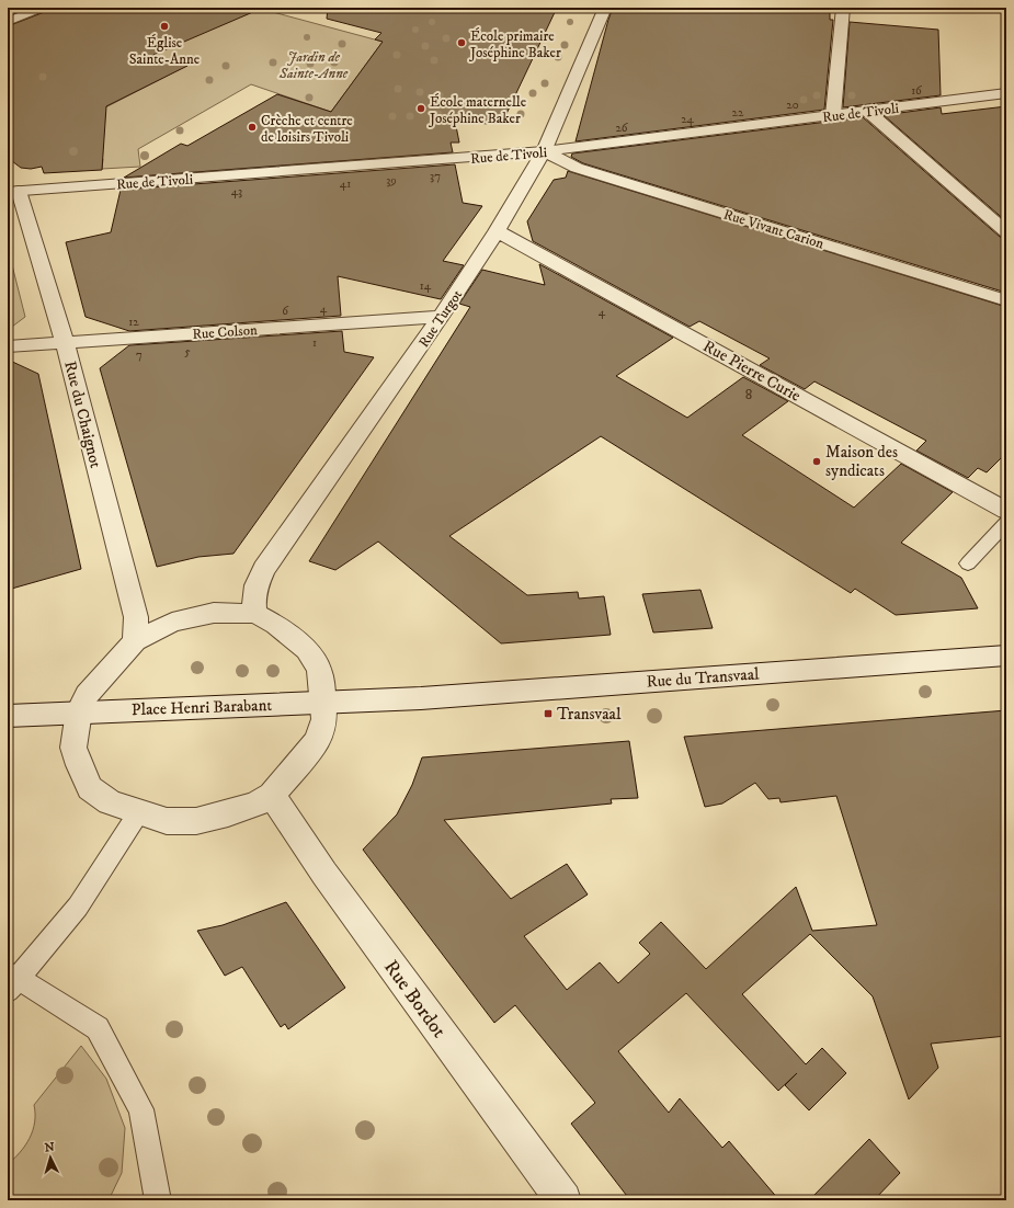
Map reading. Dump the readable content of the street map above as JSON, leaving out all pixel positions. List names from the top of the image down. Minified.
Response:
{"streets":{"street":["Rue de Tivoli","Rue Vivant Carion","Rue Turgot","Rue Colson","Rue Pierre Curie","Rue du Chaignot","Rue du Transvaal","Place Henri Barabant","Rue Bordot"]},"crossings":[["Rue de Tivoli","Rue Vivant Carion"],["Rue de Tivoli","Rue Turgot"],["Rue de Tivoli","Rue du Chaignot"],["Rue Vivant Carion","Rue Turgot"],["Rue Turgot","Rue Colson"],["Rue Turgot","Rue Pierre Curie"],["Rue Colson","Rue du Chaignot"],["Rue du Transvaal","Place Henri Barabant"]],"parks":["Jardin de Sainte-Anne"],"places":{"other":["Église Sainte-Anne","École primaire Joséphine Baker","École maternelle Joséphine Baker","Crèche et centre de loisirs Tivoli","Maison des syndicats"],"transit":["Transvaal"]},"house_numbers":["16","20","22","24","26","37","39","41","43","14","4","6","4","12","1","5","7","8"],"north":"top"}
